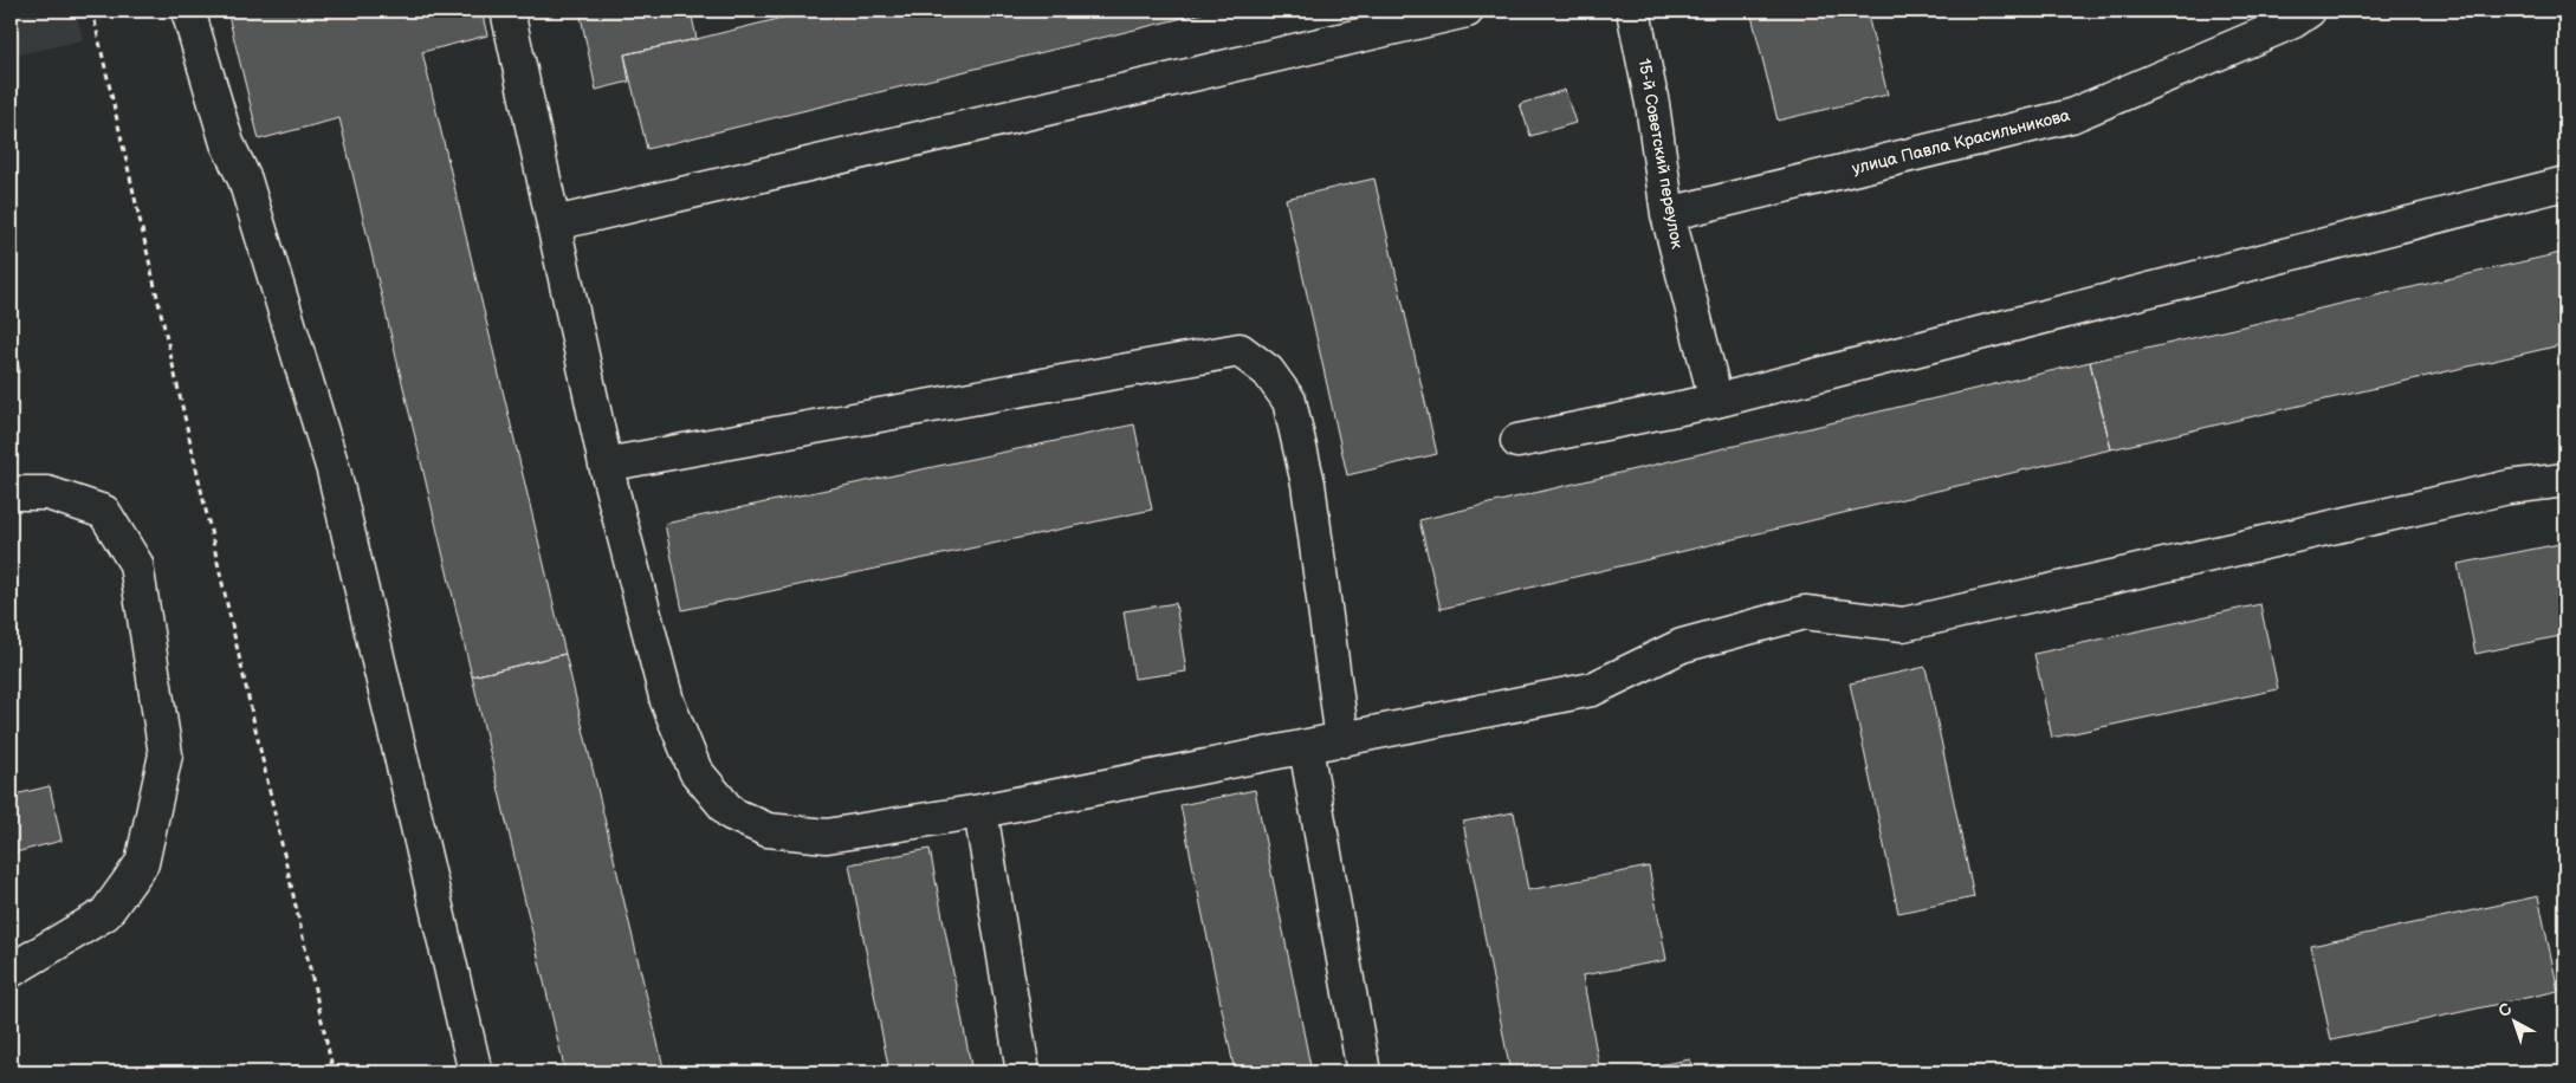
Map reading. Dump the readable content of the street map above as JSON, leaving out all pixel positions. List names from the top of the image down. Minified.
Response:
{"streets":{"street":["улица Павла Красильникова","15-й Советский переулок"]},"crossings":[["улица Павла Красильникова","15-й Советский переулок"]],"north":"top left"}
